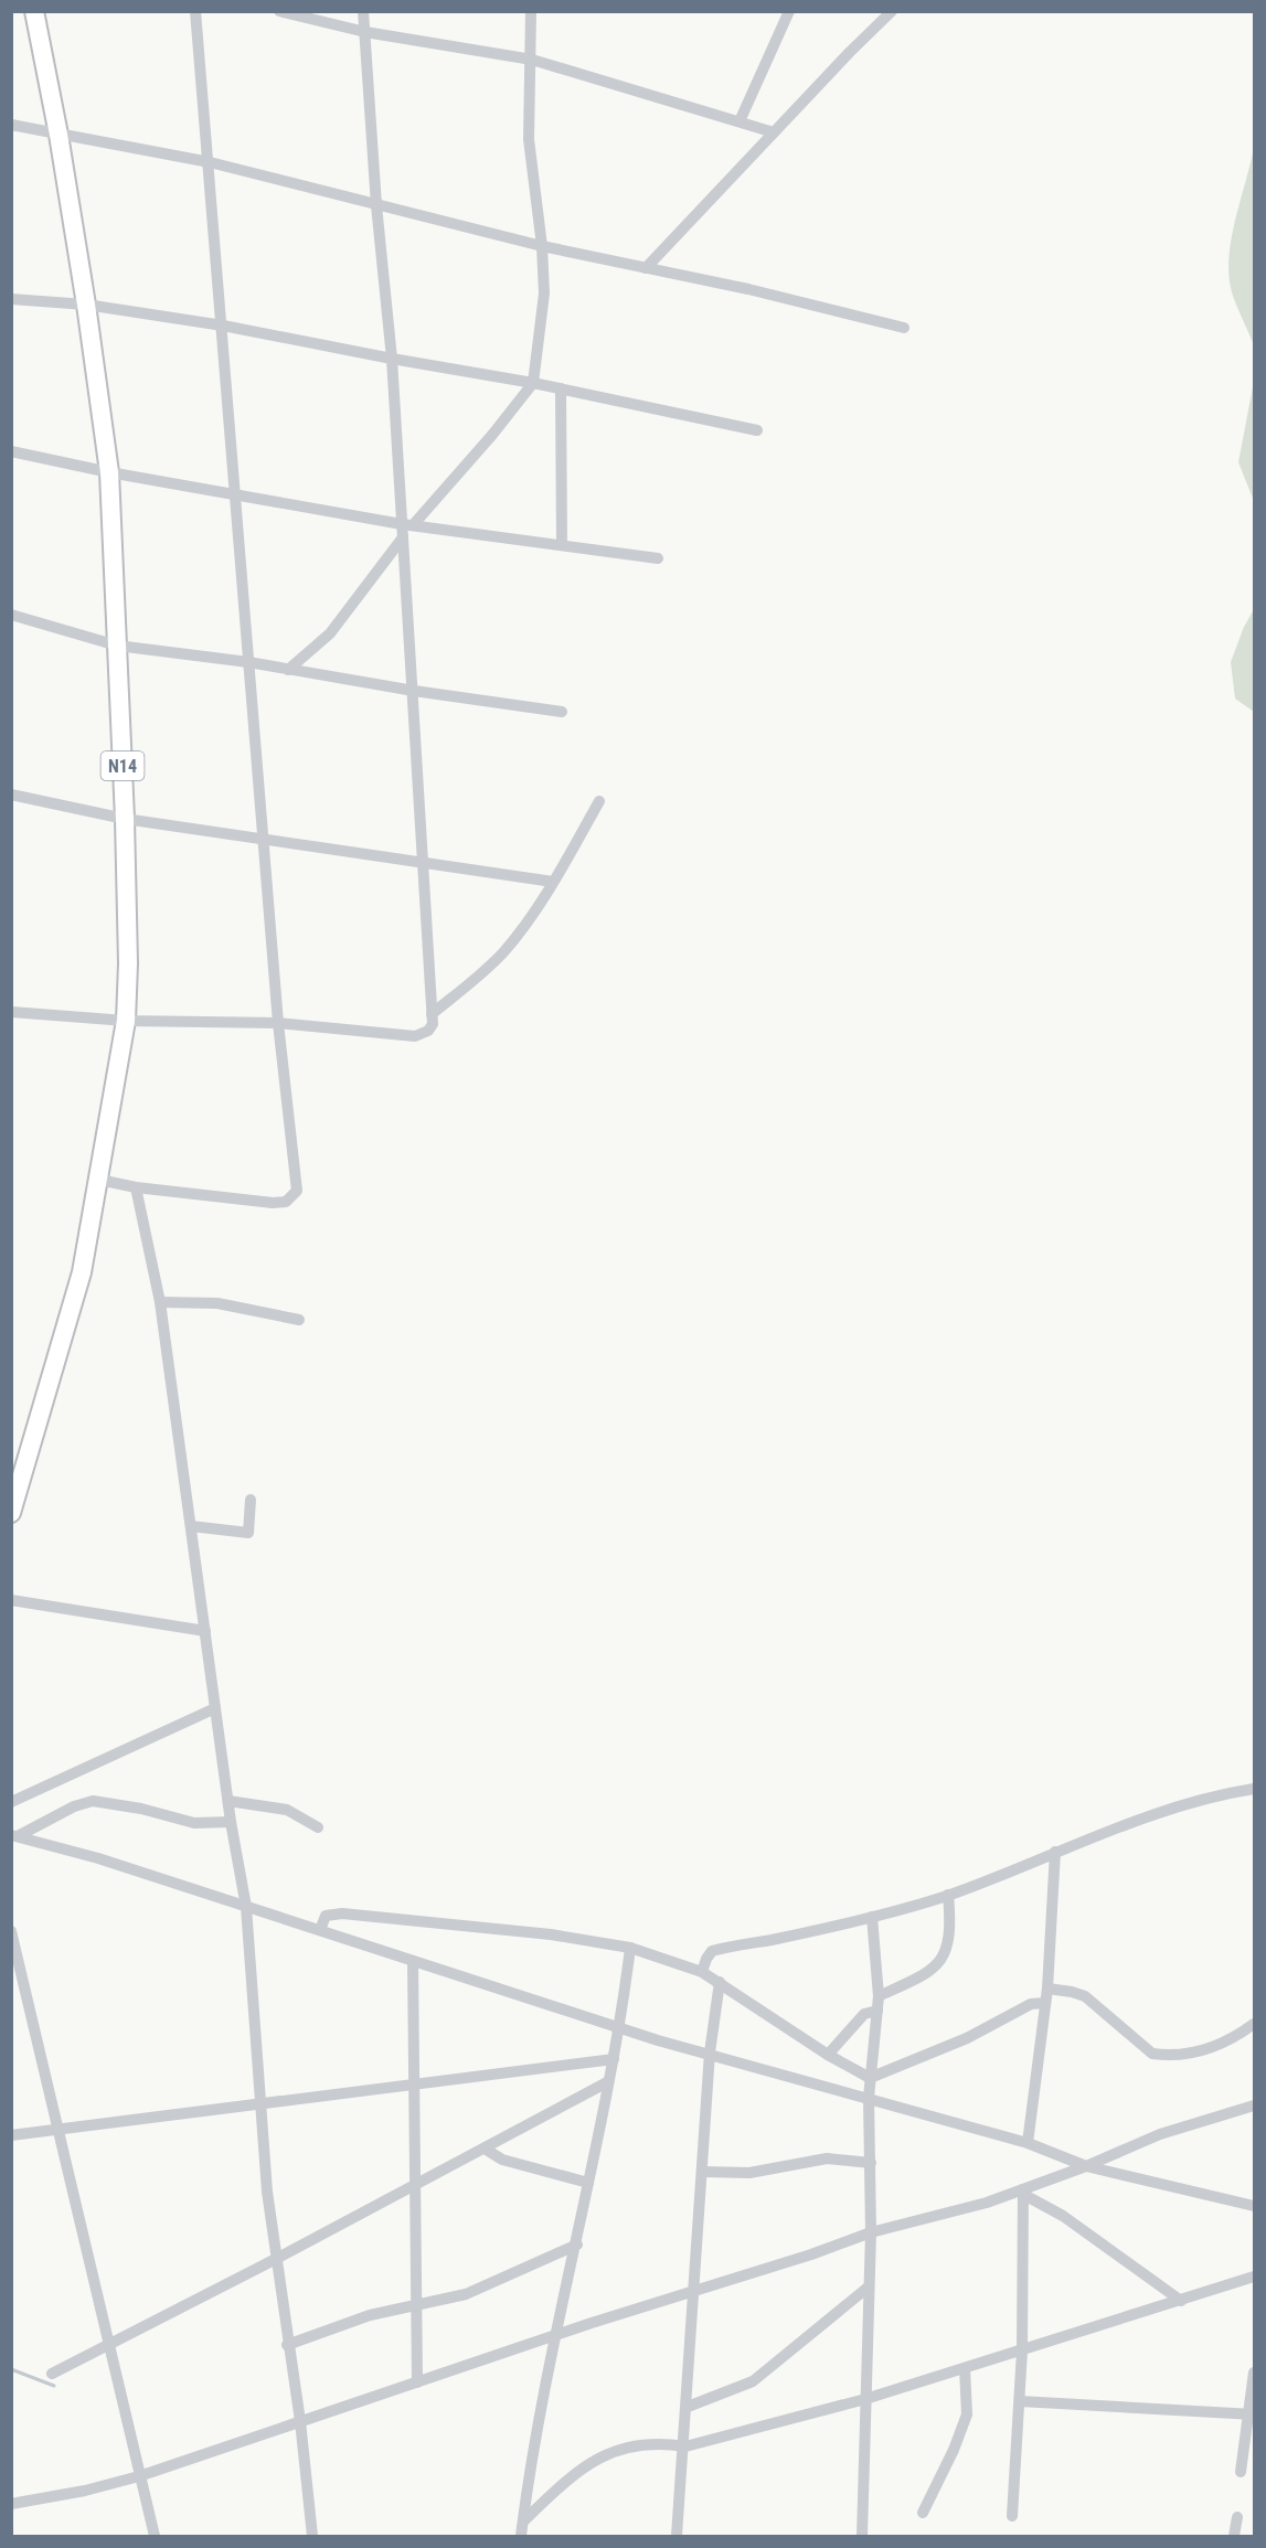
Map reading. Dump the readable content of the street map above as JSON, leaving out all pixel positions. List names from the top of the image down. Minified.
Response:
{"streets":{"highway":["N14"]}}
